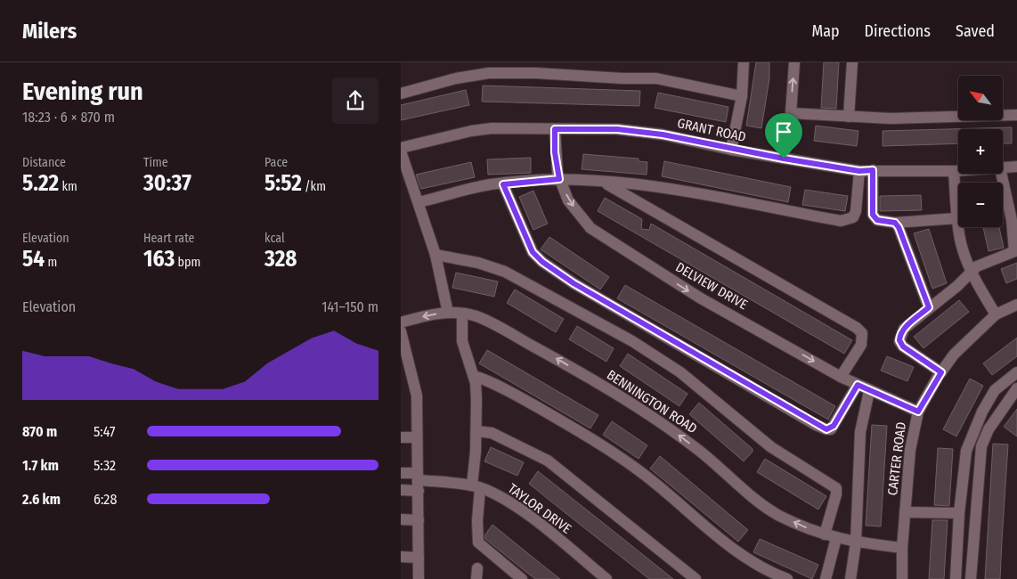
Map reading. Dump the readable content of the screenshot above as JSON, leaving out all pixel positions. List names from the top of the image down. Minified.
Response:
{"streets":{"street":["GRANT ROAD","DELVIEW DRIVE","BENNINGTON ROAD","CARTER ROAD","TAYLOR DRIVE"]},"crossings":[["GRANT ROAD","DELVIEW DRIVE"],["DELVIEW DRIVE","CARTER ROAD"],["BENNINGTON ROAD","CARTER ROAD"]],"north":"top left","page":{"header":"Milers","nav":["Map","Directions","Saved"],"heading":["Evening run","18:23 · 6 × 870 m"],"map_buttons":["+","−"],"stats":[["Distance","5.22 km"],["Time","30:37"],["Pace","5:52 /km"],["Elevation","54 m"],["Heart rate","163 bpm"],["kcal","328"]],"chart":["Elevation","141–150 m"],"list":[{"name":"870 m","note":"5:47"},{"name":"1.7 km","note":"5:32"},{"name":"2.6 km","note":"6:28"}]}}
